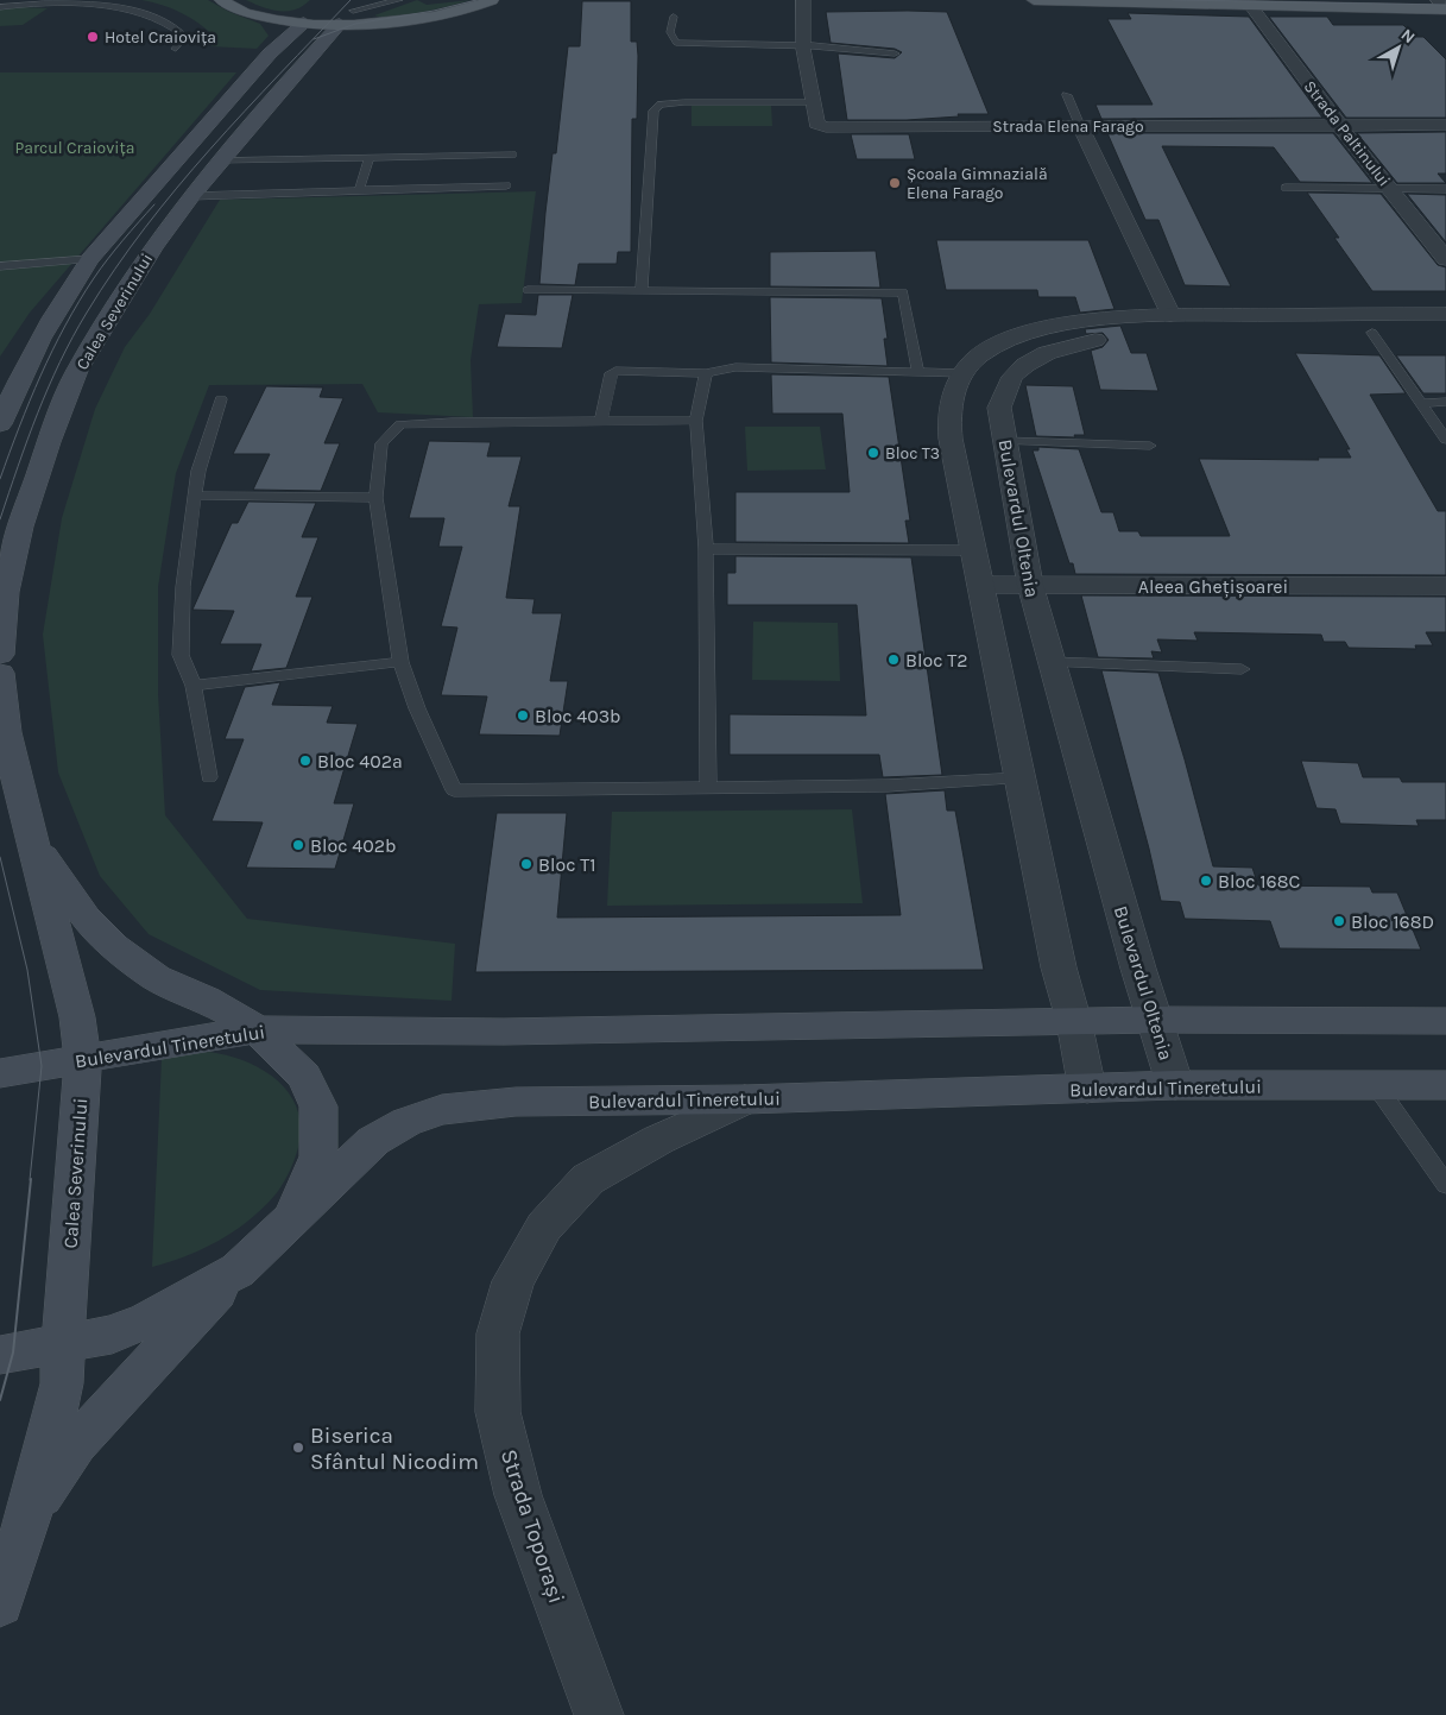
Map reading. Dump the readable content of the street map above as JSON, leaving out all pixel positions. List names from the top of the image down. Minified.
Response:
{"streets":{"main road":["Calea Severinului","Bulevardul Tineretului"],"street":["Strada Elena Farago","Strada Paltinului","Bulevardul Oltenia","Aleea Ghețișoarei","Strada Toporași"]},"crossings":[["Strada Elena Farago","Strada Paltinului"],["Calea Severinului","Bulevardul Tineretului"],["Bulevardul Oltenia","Aleea Ghețișoarei"],["Bulevardul Oltenia","Bulevardul Tineretului"],["Bulevardul Tineretului","Strada Toporași"]],"parks":["Parcul Craiovița"],"places":["Hotel Craiovița","Școala Gimnazială Elena Farago","Bloc T3","Bloc T2","Bloc 403b","Bloc 402a","Bloc 402b","Bloc T1","Bloc 168C","Bloc 168D","Biserica Sfântul Nicodim"],"north":"top right"}
